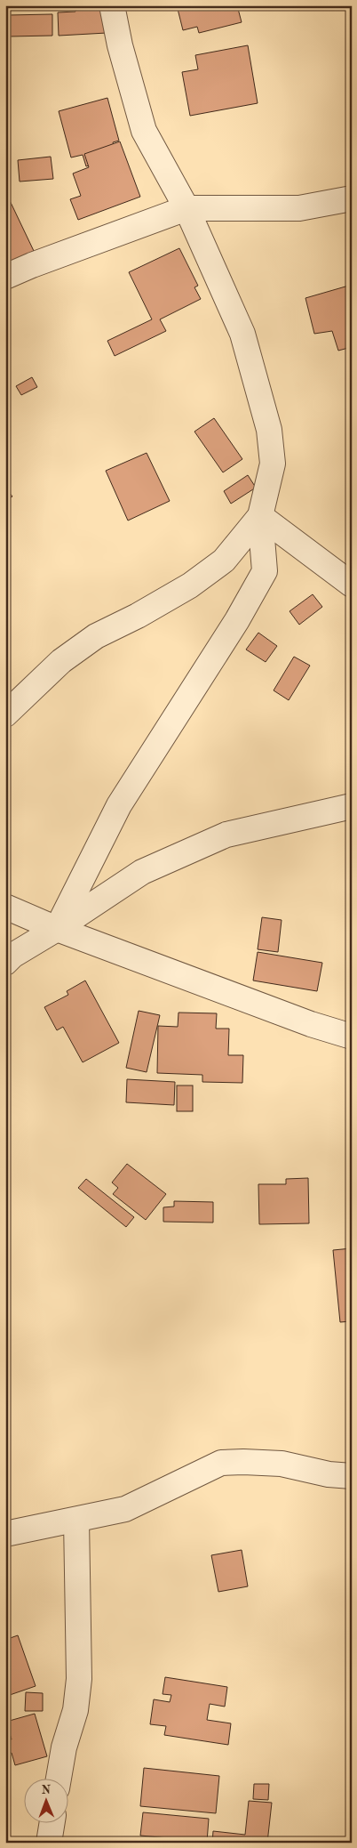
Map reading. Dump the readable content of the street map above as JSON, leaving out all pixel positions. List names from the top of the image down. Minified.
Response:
{"north":"top"}
